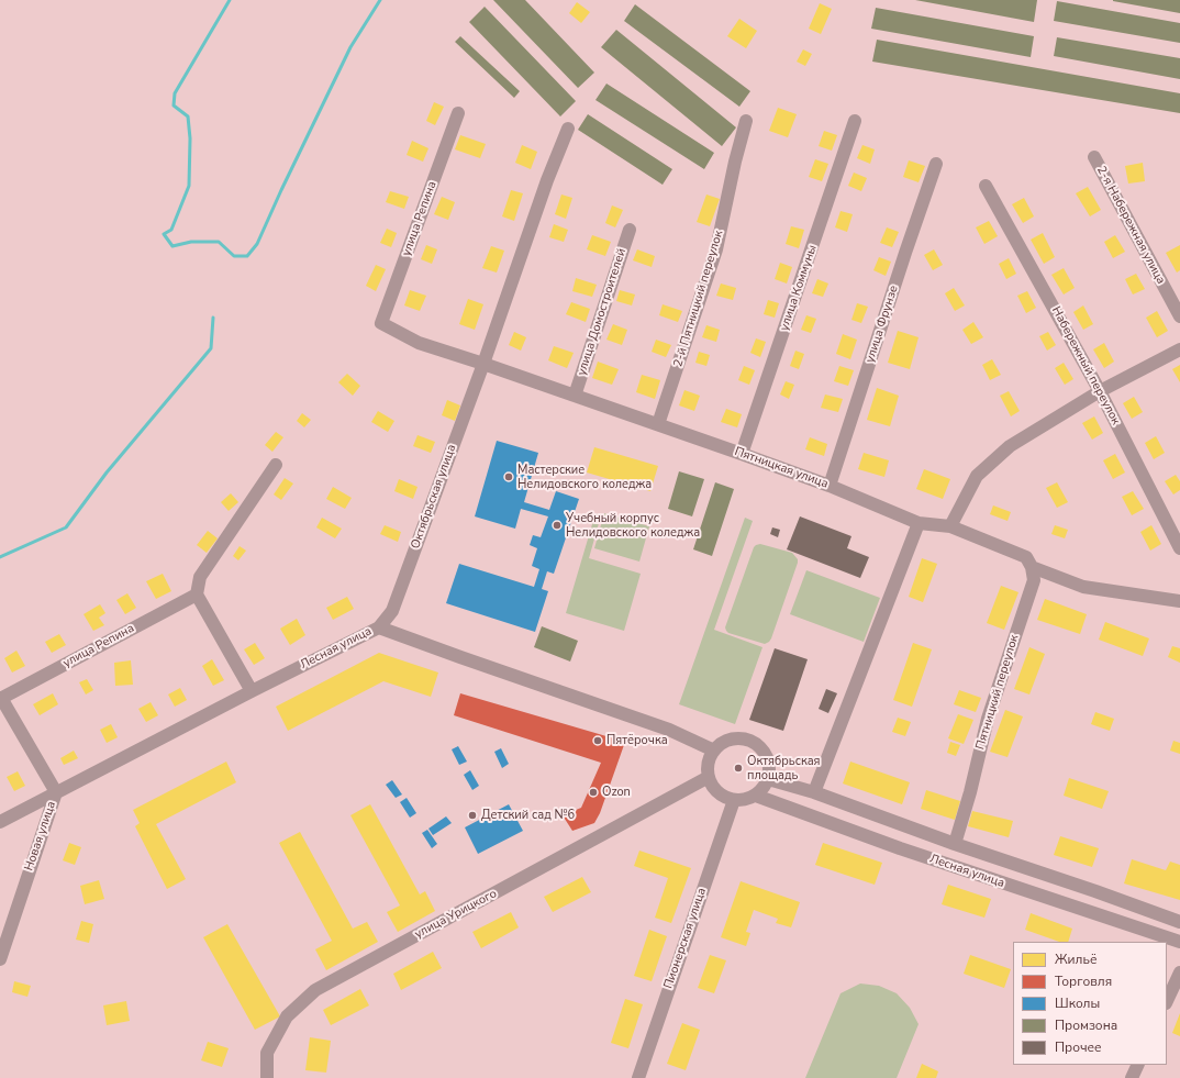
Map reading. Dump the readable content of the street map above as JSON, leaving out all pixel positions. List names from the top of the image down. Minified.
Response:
{"streets":{"street":["улица Репина","2-я Набережная улица","улица Коммуны","2-й Пятницкий переулок","улица Домостроителей","улица Фрунзе","Набережный переулок","Пятницкая улица","Октябрьская улица","Лесная улица","Пятницкий переулок","Новая улица","улица Урицкого","Пионерская улица"]},"crossings":[["улица Репина","Пятницкая улица"],["улица Репина","Новая улица"],["улица Коммуны","Пятницкая улица"],["2-й Пятницкий переулок","Пятницкая улица"],["улица Домостроителей","Пятницкая улица"],["улица Фрунзе","Пятницкая улица"],["Пятницкая улица","Октябрьская улица"],["Пятницкая улица","Пятницкий переулок"],["Октябрьская улица","Лесная улица"],["Лесная улица","Пятницкий переулок"],["Лесная улица","Новая улица"],["Лесная улица","улица Урицкого"],["Лесная улица","Пионерская улица"],["улица Урицкого","Пионерская улица"]],"places":["Мастерские Нелидовского коледжа","Учебный корпус Нелидовского коледжа","Пятёрочка","Октябрьская площадь","Ozon","Детский сад №6"],"legend":["Жильё","Торговля","Школы","Промзона","Прочее"]}
